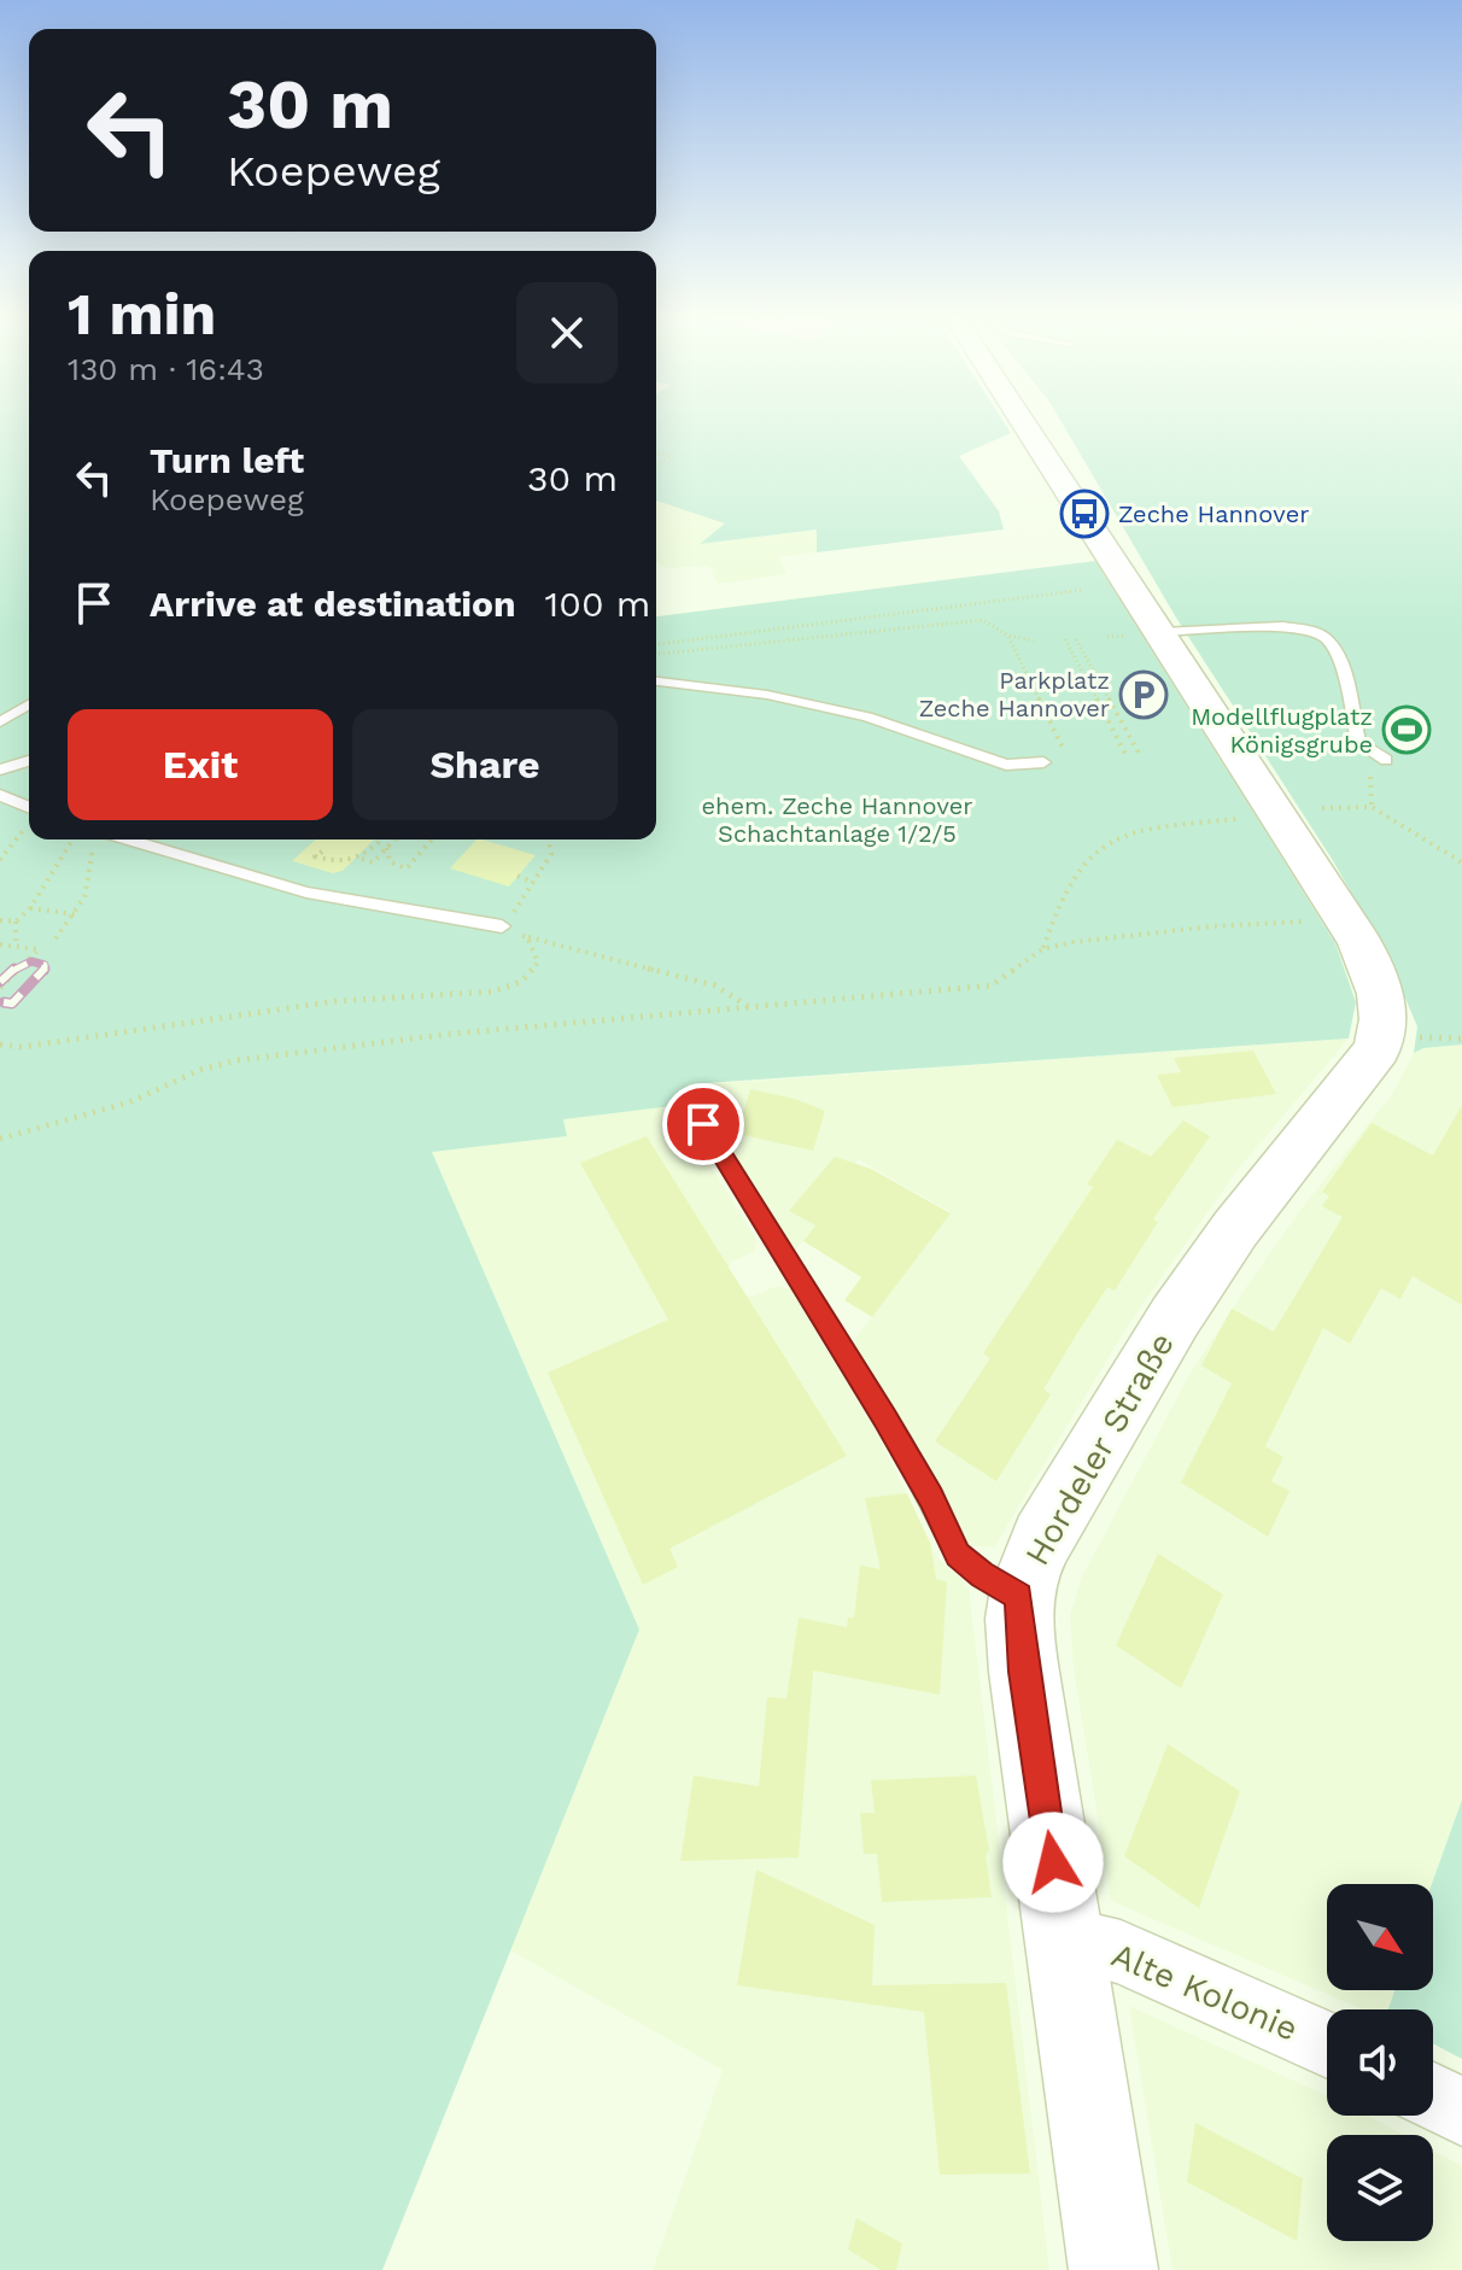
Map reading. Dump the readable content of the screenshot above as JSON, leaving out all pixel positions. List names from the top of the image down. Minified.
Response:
{"streets":{"street":["Hordeler Straße","Alte Kolonie"]},"crossings":[["Hordeler Straße","Alte Kolonie"]],"parks":["ehem. Zeche Hannover Schachtanlage 1/2/5"],"places":{"bus stop":["Zeche Hannover"],"parking":["Parkplatz Zeche Hannover"],"sports":["Modellflugplatz Königsgrube"]},"north":"bottom right","page":{"turn":["30 m","Koepeweg"],"heading":["1 min","130 m · 16:43"],"list":[{"name":"Turn left","note":"Koepeweg","value":"30 m"},{"name":"Arrive at destination","value":"100 m"}],"buttons":["Exit","Share"]}}
